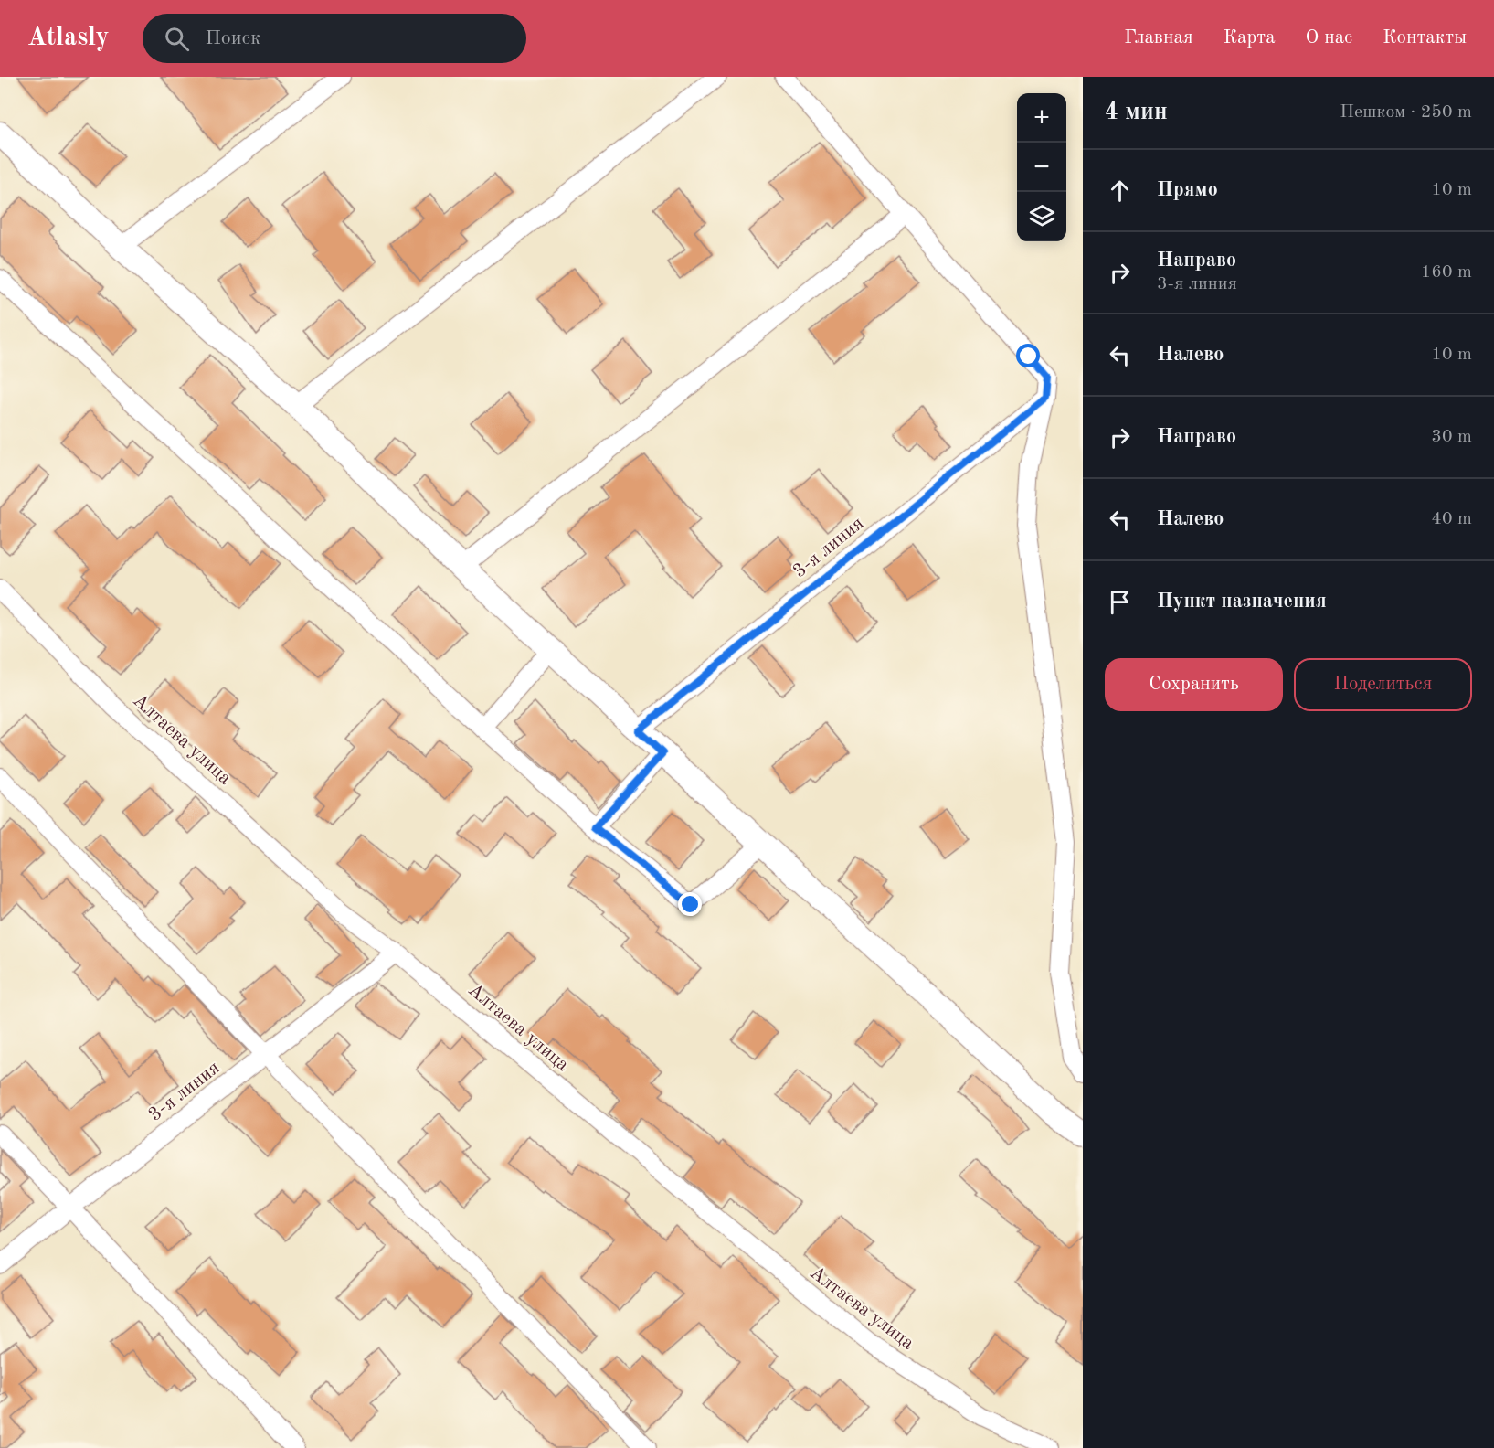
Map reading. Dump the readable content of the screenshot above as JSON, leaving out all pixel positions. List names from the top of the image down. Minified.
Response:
{"streets":{"street":["3-я линия","Алтаева улица"]},"crossings":[["3-я линия","Алтаева улица"]],"page":{"header":"Atlasly","search":"Поиск","nav":["Главная","Карта","О нас","Контакты"],"heading":["4 мин","Пешком · 250 m"],"map_buttons":["+","−"],"list":[["Прямо","10 m"],["Направо","3-я линия","160 m"],["Налево","10 m"],["Направо","30 m"],["Налево","40 m"],"Пункт назначения"],"buttons":["Сохранить","Поделиться"]}}
